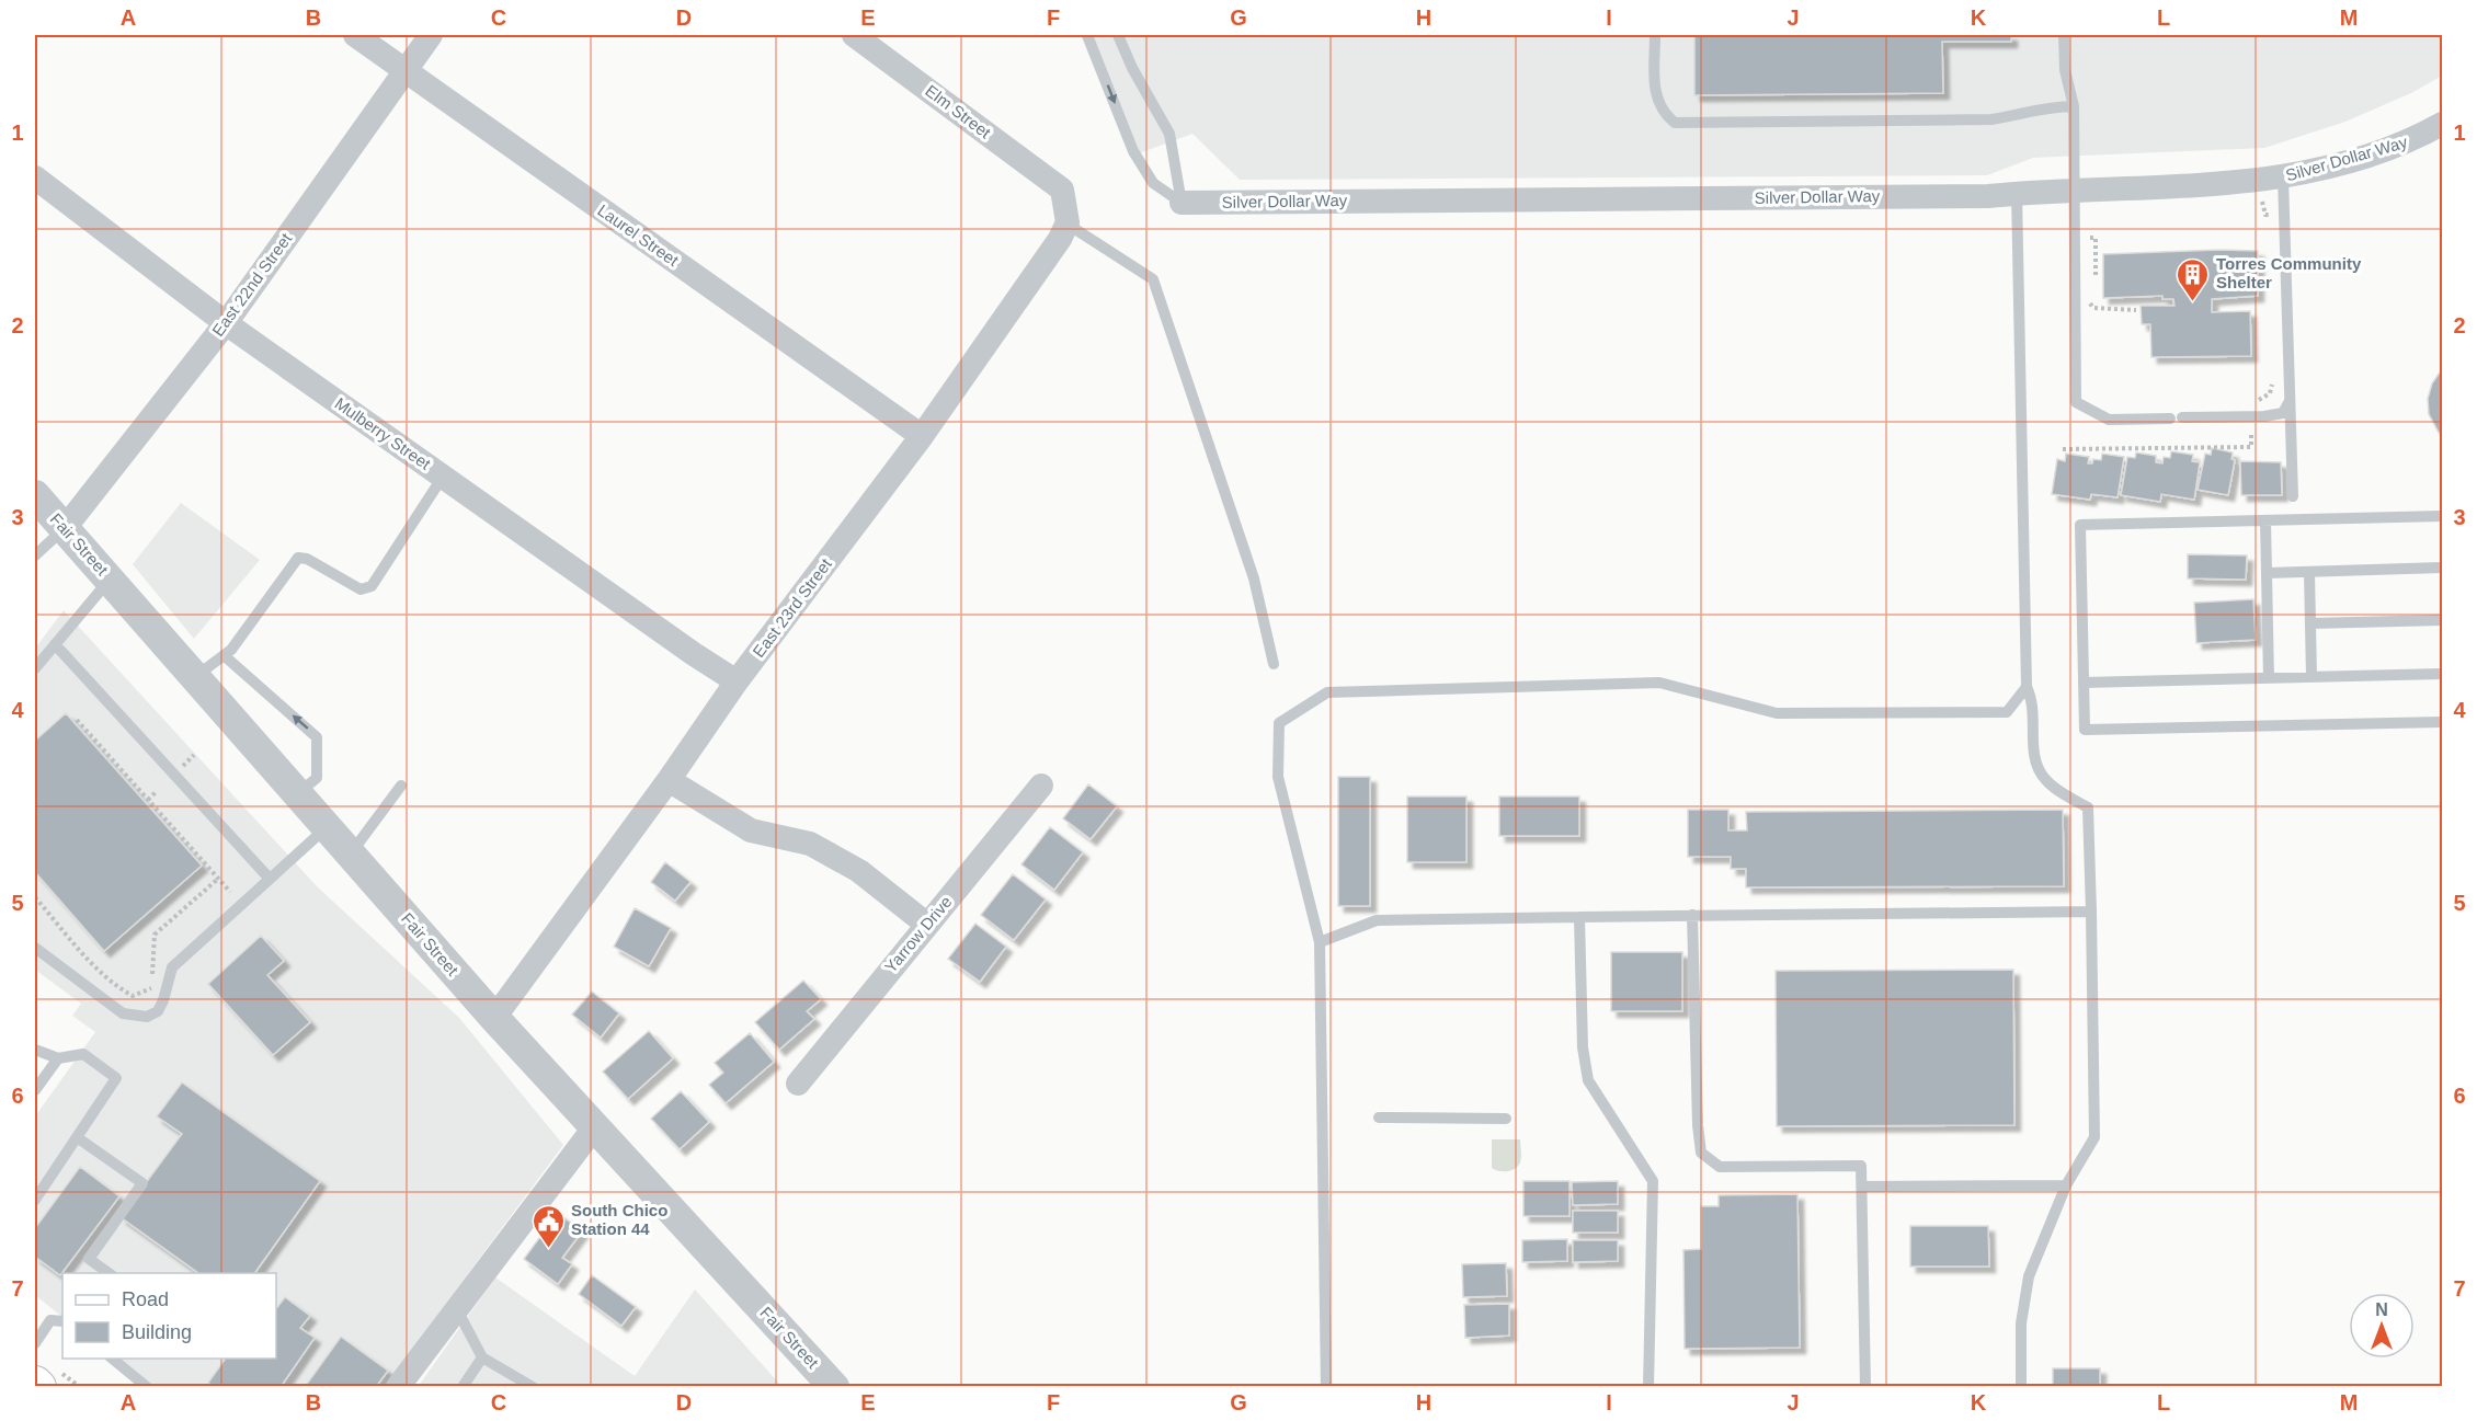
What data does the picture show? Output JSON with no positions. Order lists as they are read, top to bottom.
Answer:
{
  "streets": {
    "street": [
      "Elm Street",
      "Silver Dollar Way",
      "Laurel Street",
      "East 22nd Street",
      "Mulberry Street",
      "Fair Street",
      "East 23rd Street",
      "Yarrow Drive"
    ]
  },
  "crossings": [
    ["Elm Street", "East 23rd Street"],
    ["Laurel Street", "East 22nd Street"],
    ["Laurel Street", "East 23rd Street"],
    ["East 22nd Street", "Mulberry Street"],
    ["East 22nd Street", "Fair Street"],
    ["Mulberry Street", "East 23rd Street"],
    ["Fair Street", "East 23rd Street"]
  ],
  "places": {
    "building": ["Torres Community Shelter"],
    "public building": ["South Chico Station 44"]
  },
  "legend": ["Road", "Building"],
  "north": "top",
  "grid": {
    "columns": [
      "A",
      "B",
      "C",
      "D",
      "E",
      "F",
      "G",
      "H",
      "I",
      "J",
      "K",
      "L",
      "M"
    ],
    "rows": [
      "1",
      "2",
      "3",
      "4",
      "5",
      "6",
      "7"
    ]
  }
}
